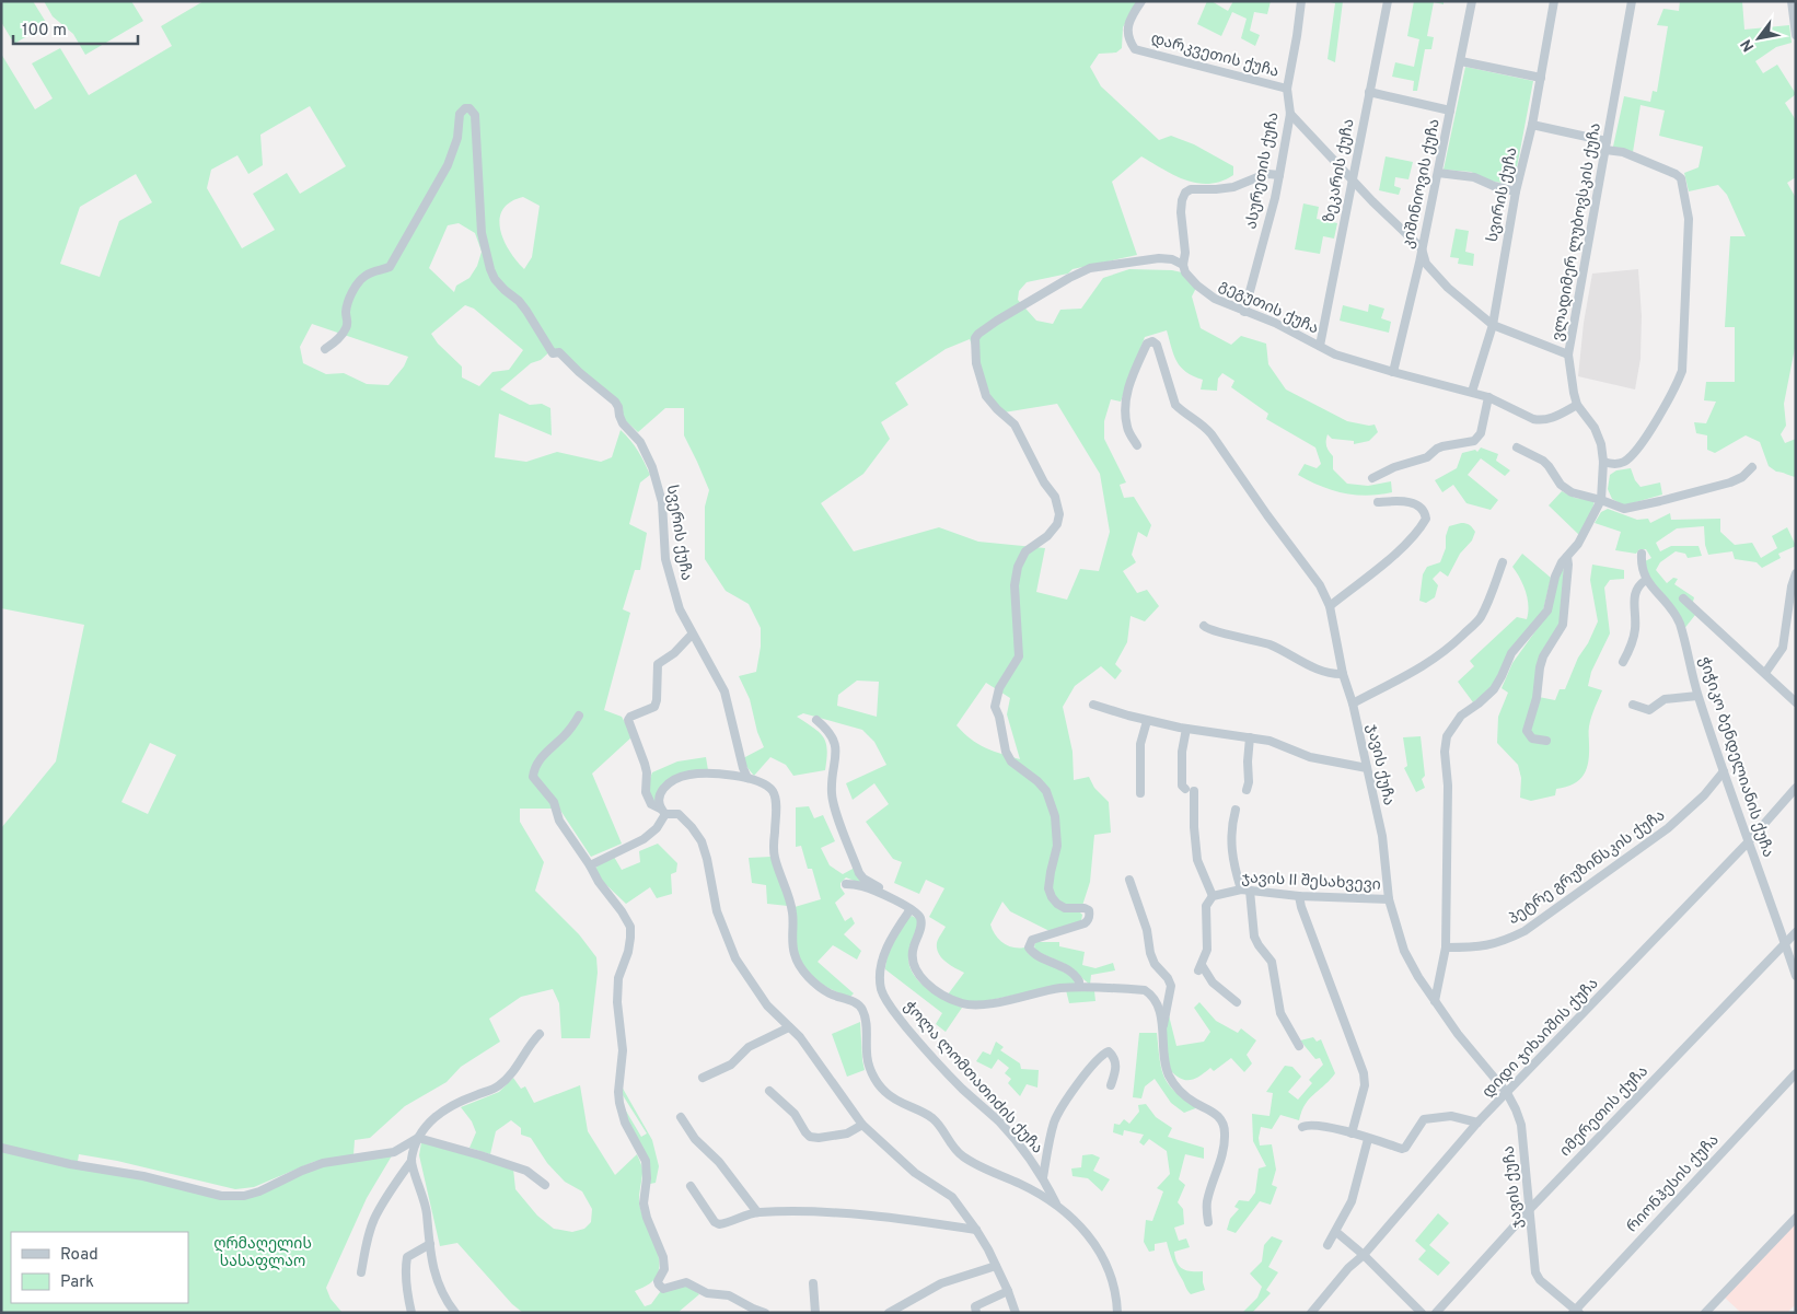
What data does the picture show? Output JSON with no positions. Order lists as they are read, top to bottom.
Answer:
{
  "streets": {
    "street": [
      "დარკვეთის ქუჩა",
      "ასურეთის ქუჩა",
      "ზეკარის ქუჩა",
      "კიშინიოვის ქუჩა",
      "სვირის ქუჩა",
      "ვლადიმერ ლუბოვსკის ქუჩა",
      "გეგუთის ქუჩა",
      "სვერის ქუჩა",
      "ჭიჭიკო ბენდელიანის ქუჩა",
      "ჯავის ქუჩა",
      "პეტრე გრუზინსკის ქუჩა",
      "ჯავის II შესახვევი",
      "დიდი ჯიხაიშის ქუჩა",
      "ჭოლა ლომთათიძის ქუჩა",
      "იმერეთის ქუჩა",
      "რიონჰესის ქუჩა"
    ]
  },
  "crossings": [
    ["დარკვეთის ქუჩა", "ასურეთის ქუჩა"],
    ["ასურეთის ქუჩა", "გეგუთის ქუჩა"],
    ["ზეკარის ქუჩა", "გეგუთის ქუჩა"],
    ["კიშინიოვის ქუჩა", "გეგუთის ქუჩა"],
    ["სვირის ქუჩა", "გეგუთის ქუჩა"],
    ["ვლადიმერ ლუბოვსკის ქუჩა", "გეგუთის ქუჩა"],
    ["სვერის ქუჩა", "ჭოლა ლომთათიძის ქუჩა"],
    ["ჭიჭიკო ბენდელიანის ქუჩა", "პეტრე გრუზინსკის ქუჩა"],
    ["ჭიჭიკო ბენდელიანის ქუჩა", "დიდი ჯიხაიშის ქუჩა"],
    ["ჭიჭიკო ბენდელიანის ქუჩა", "იმერეთის ქუჩა"],
    ["ჯავის ქუჩა", "ჯავის II შესახვევი"],
    ["ჯავის ქუჩა", "დიდი ჯიხაიშის ქუჩა"],
    ["ჯავის ქუჩა", "იმერეთის ქუჩა"],
    ["ჯავის ქუჩა", "რიონჰესის ქუჩა"]
  ],
  "parks": ["ღრმაღელის სასაფლაო"],
  "legend": ["Road", "Park"],
  "scale_bar": "100 m",
  "north": "bottom left"
}
